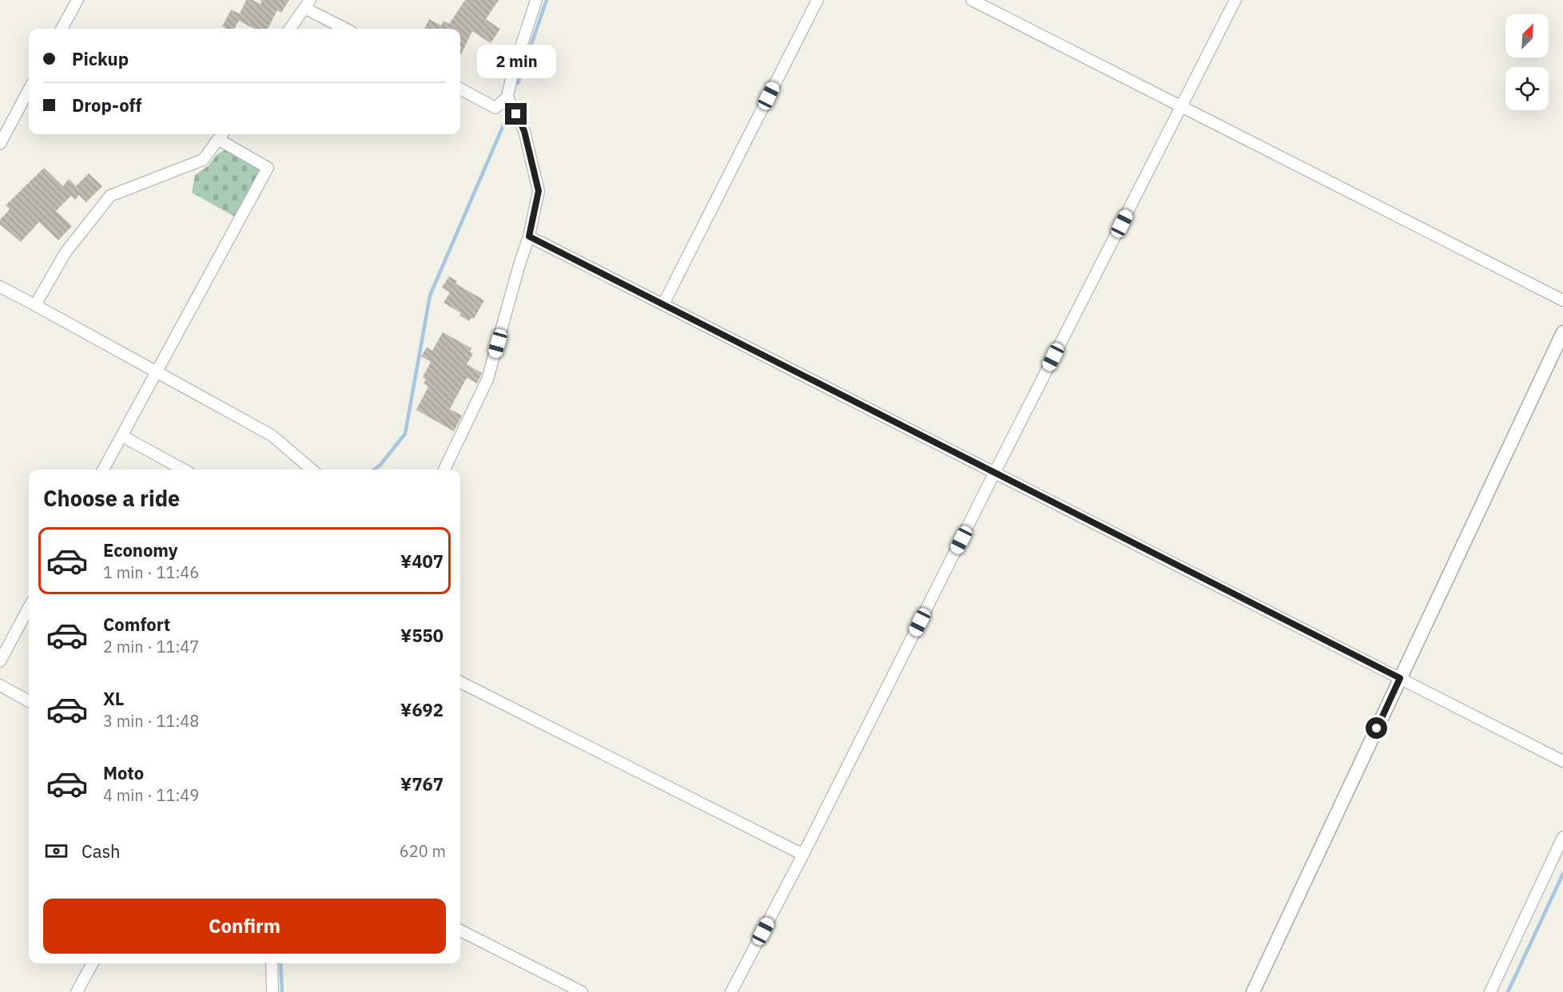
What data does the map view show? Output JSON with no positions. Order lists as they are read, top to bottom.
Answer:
{
  "north": "top right",
  "page": {
    "banner": ["Pickup", "Drop-off"],
    "bubble": "2 min",
    "heading": "Choose a ride",
    "list": [
      {
        "name": "Economy",
        "note": "1 min · 11:46",
        "value": "¥407"
      },
      {
        "name": "Comfort",
        "note": "2 min · 11:47",
        "value": "¥550"
      },
      {
        "name": "XL",
        "note": "3 min · 11:48",
        "value": "¥692"
      },
      {
        "name": "Moto",
        "note": "4 min · 11:49",
        "value": "¥767"
      }
    ],
    "pay": ["Cash", "620 m"],
    "buttons": "Confirm"
  }
}
